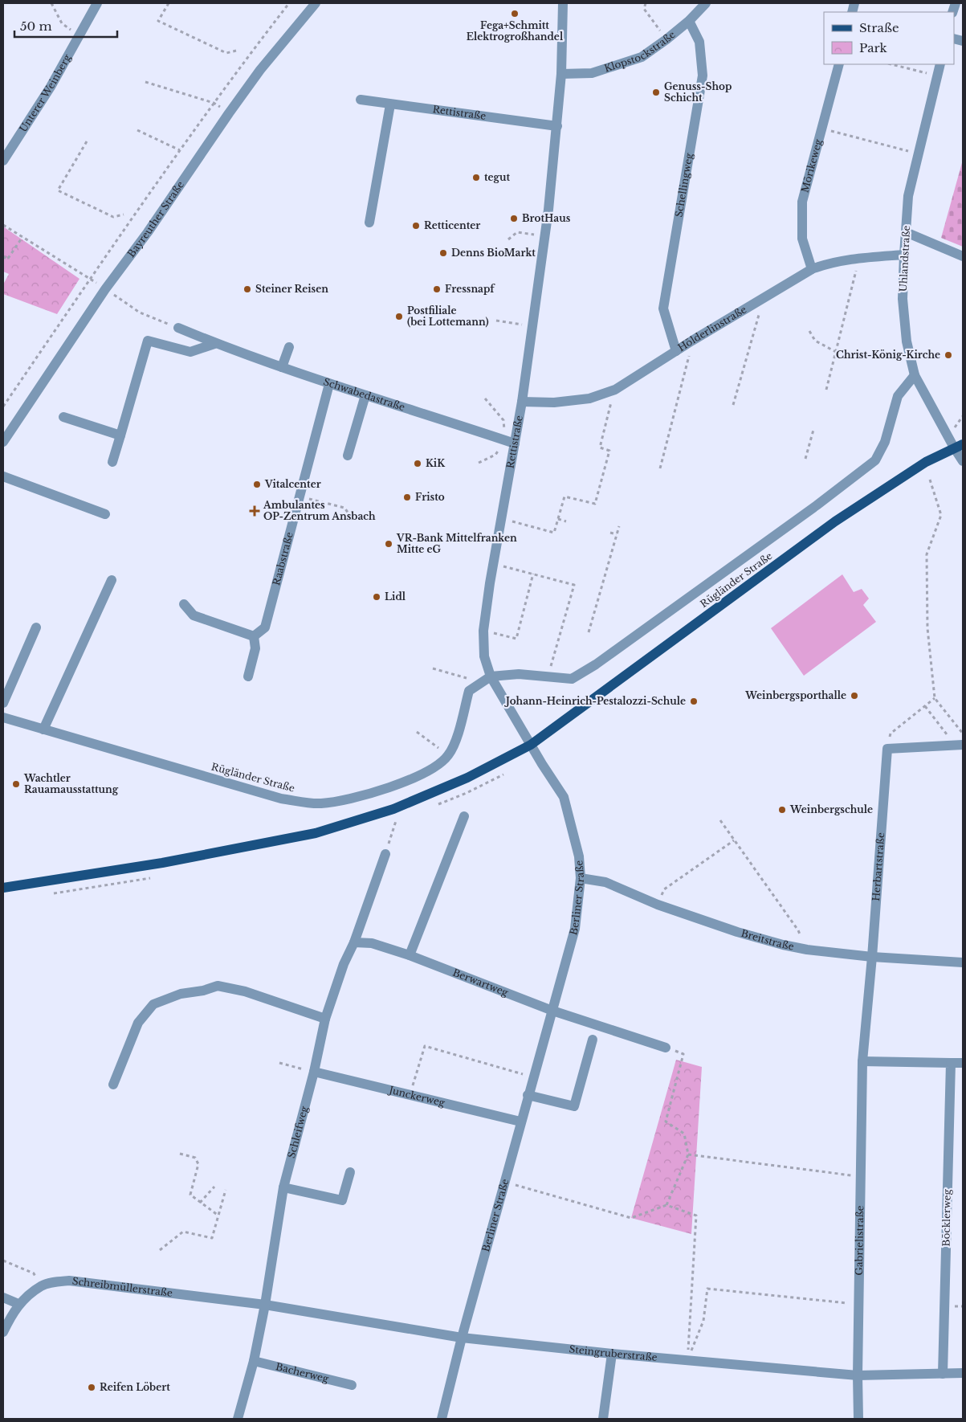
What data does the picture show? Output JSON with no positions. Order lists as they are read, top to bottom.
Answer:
{
  "streets": {
    "main road": ["Rügländer Straße"],
    "street": [
      "Klopstockstraße",
      "Unterer Weinberg",
      "Rettistraße",
      "Mörikeweg",
      "Schellingweg",
      "Bayreuther Straße",
      "Uhlandstraße",
      "Hölderlinstraße",
      "Schwabedastraße",
      "Raabstraße",
      "Herbartstraße",
      "Berliner Straße",
      "Breitstraße",
      "Berwartweg",
      "Junckerweg",
      "Schleifweg",
      "Böcklerweg",
      "Gabrielistraße",
      "Schreibmüllerstraße",
      "Steingruberstraße",
      "Bacherweg"
    ]
  },
  "crossings": [
    ["Klopstockstraße", "Rettistraße"],
    ["Klopstockstraße", "Schellingweg"],
    ["Rettistraße", "Hölderlinstraße"],
    ["Rettistraße", "Schwabedastraße"],
    ["Rettistraße", "Rügländer Straße"],
    ["Rettistraße", "Berliner Straße"],
    ["Mörikeweg", "Hölderlinstraße"],
    ["Schellingweg", "Hölderlinstraße"],
    ["Uhlandstraße", "Hölderlinstraße"],
    ["Uhlandstraße", "Rügländer Straße"],
    ["Schwabedastraße", "Raabstraße"],
    ["Rügländer Straße", "Berliner Straße"],
    ["Herbartstraße", "Breitstraße"],
    ["Herbartstraße", "Gabrielistraße"],
    ["Berliner Straße", "Breitstraße"],
    ["Berliner Straße", "Berwartweg"],
    ["Berliner Straße", "Junckerweg"],
    ["Berliner Straße", "Steingruberstraße"],
    ["Berwartweg", "Schleifweg"],
    ["Junckerweg", "Schleifweg"],
    ["Schleifweg", "Schreibmüllerstraße"],
    ["Schleifweg", "Steingruberstraße"],
    ["Schleifweg", "Bacherweg"],
    ["Böcklerweg", "Steingruberstraße"],
    ["Gabrielistraße", "Steingruberstraße"],
    ["Schreibmüllerstraße", "Steingruberstraße"]
  ],
  "places": {
    "other": [
      "Fega+Schmitt Elektrogroßhandel",
      "Genuss-Shop Schicht",
      "tegut",
      "BrotHaus",
      "Retticenter",
      "Denns BioMarkt",
      "Steiner Reisen",
      "Fressnapf",
      "Postfiliale (bei Lottemann)",
      "Christ-König-Kirche",
      "KiK",
      "Vitalcenter",
      "Fristo",
      "VR-Bank Mittelfranken Mitte eG",
      "Lidl",
      "Weinbergsporthalle",
      "Johann-Heinrich-Pestalozzi-Schule",
      "Wachtler Rauamausstattung",
      "Weinbergschule",
      "Reifen Löbert"
    ],
    "health": ["Ambulantes OP-Zentrum Ansbach"]
  },
  "legend": ["Straße", "Park"],
  "scale_bar": "50 m"
}
